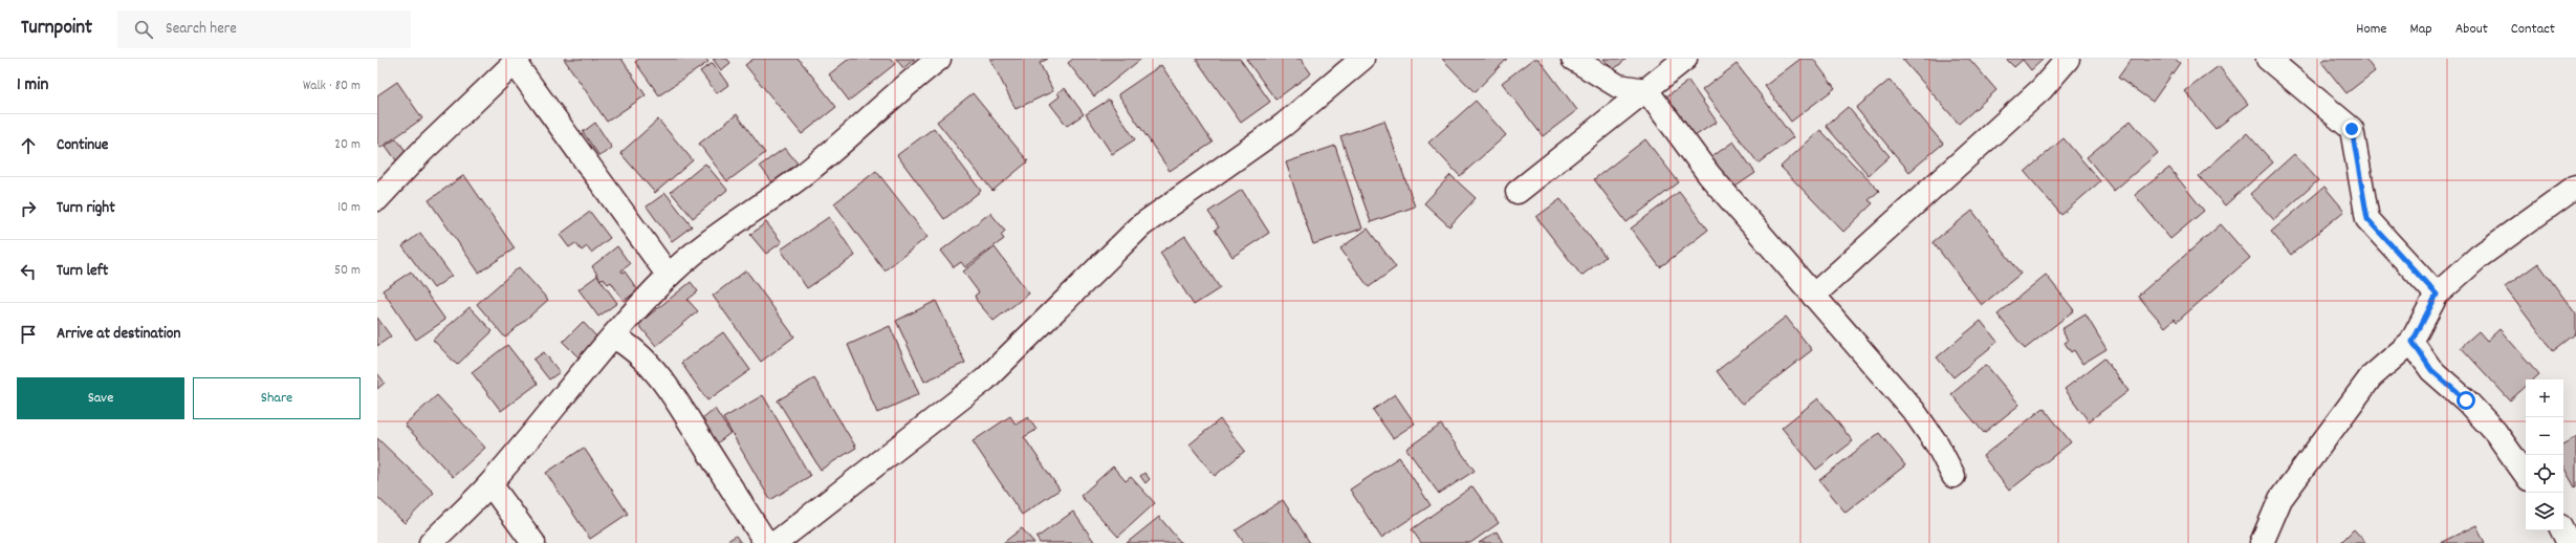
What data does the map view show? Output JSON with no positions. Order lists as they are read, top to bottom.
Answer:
{
  "page": {
    "header": "Turnpoint",
    "search": "Search here",
    "nav": [
      "Home",
      "Map",
      "About",
      "Contact"
    ],
    "heading": ["1 min", "Walk · 80 m"],
    "list": [
      ["Continue", "20 m"],
      ["Turn right", "10 m"],
      ["Turn left", "50 m"],
      "Arrive at destination"
    ],
    "buttons": ["Save", "Share"],
    "map_buttons": ["+", "−"]
  }
}
